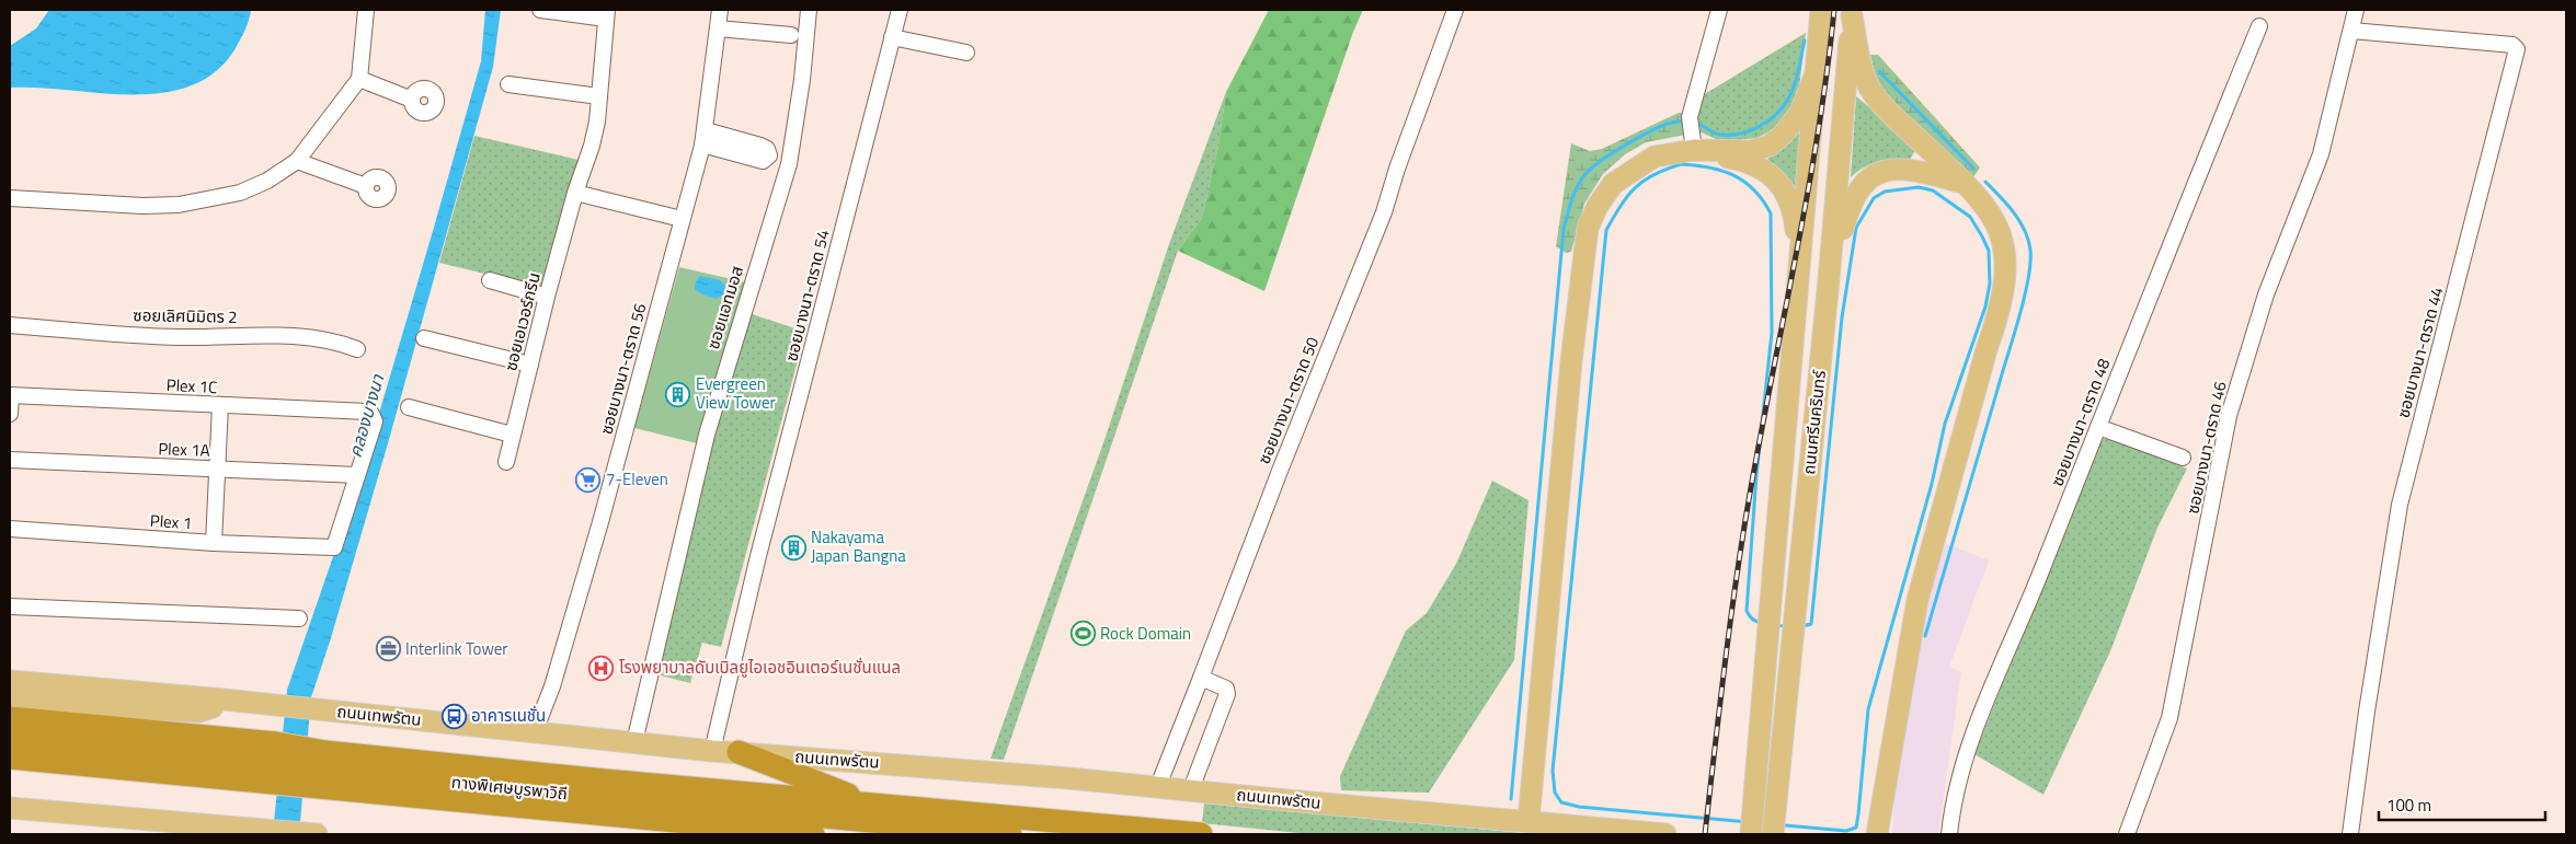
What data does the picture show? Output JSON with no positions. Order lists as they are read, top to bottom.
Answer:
{
  "streets": {
    "highway": ["ทางพิเศษบูรพาวิถี"],
    "main road": ["ถนนศรีนครินทร์", "ถนนเทพรัตน"],
    "street": [
      "ซอยบางนา-ตราด 54",
      "ซอยแอทมอส",
      "ซอยเลิศนิมิตร 2",
      "ซอยเอเวอร์กรีน",
      "ซอยบางนา-ตราด 44",
      "ซอยบางนา-ตราด 56",
      "Plex 1C",
      "ซอยบางนา-ตราด 50",
      "ซอยบางนา-ตราด 48",
      "ซอยบางนา-ตราด 46",
      "Plex 1A",
      "Plex 1"
    ]
  },
  "crossings": [
    ["ซอยบางนา-ตราด 54", "ถนนเทพรัตน"],
    ["ซอยแอทมอส", "ถนนเทพรัตน"],
    ["ซอยบางนา-ตราด 44", "ซอยบางนา-ตราด 46"],
    ["ซอยบางนา-ตราด 56", "ถนนเทพรัตน"],
    ["Plex 1C", "Plex 1A"],
    ["Plex 1C", "Plex 1"],
    ["ซอยบางนา-ตราด 50", "ถนนเทพรัตน"],
    ["Plex 1A", "Plex 1"]
  ],
  "water": ["คลองบางนา"],
  "places": {
    "building": ["Evergreen View Tower", "Nakayama Japan Bangna"],
    "supermarket": ["7-Eleven"],
    "sports": ["Rock Domain"],
    "office": ["Interlink Tower"],
    "hospital": ["โรงพยาบาลดับเบิลยูไอเอชอินเตอร์เนชั่นแนล"],
    "bus stop": ["อาคารเนชั่น"]
  },
  "scale_bar": "100 m"
}
